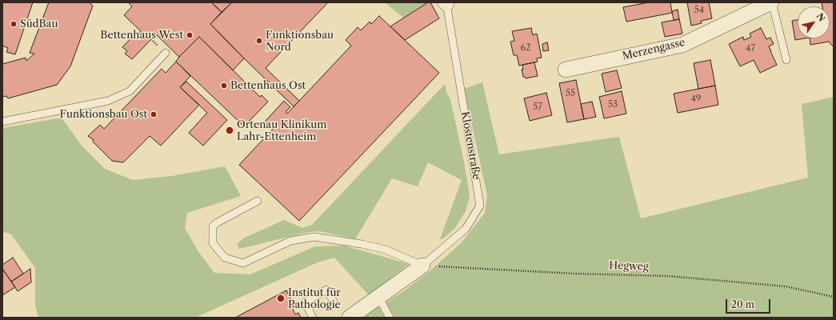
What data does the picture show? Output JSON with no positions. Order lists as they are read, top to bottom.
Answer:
{
  "streets": {
    "street": ["Merzengasse"],
    "lane": ["Klostenstraße"],
    "path": ["Hegweg"]
  },
  "crossings": [
    ["Klostenstraße", "Hegweg"]
  ],
  "places": [
    "SüdBau",
    "Bettenhaus West",
    "Funktionsbau Nord",
    "Bettenhaus Ost",
    "Funktionsbau Ost",
    "Ortenau Klinikum Lahr-Ettenheim",
    "Institut für Pathologie"
  ],
  "house_numbers": [
    "54",
    "62",
    "47",
    "55",
    "49",
    "53",
    "57"
  ],
  "scale_bar": "20 m",
  "north": "top right"
}
